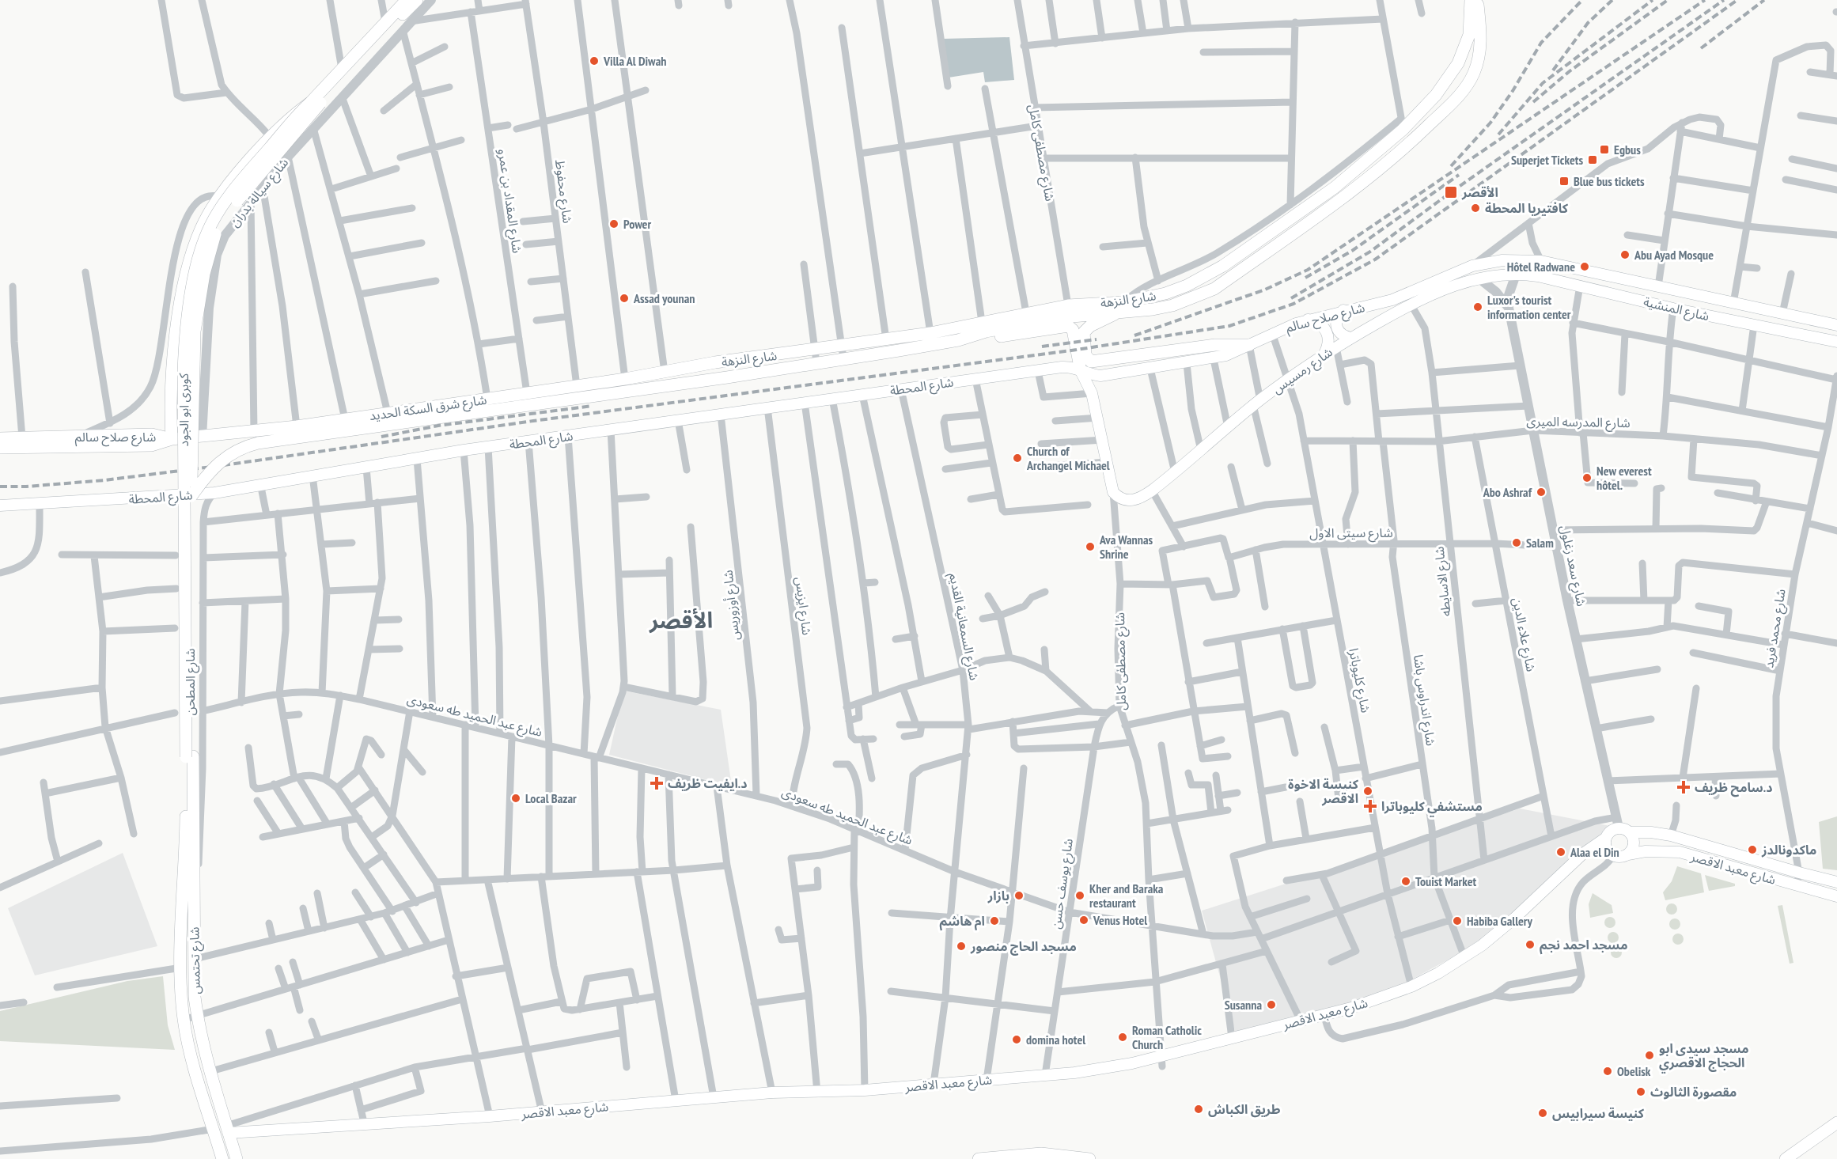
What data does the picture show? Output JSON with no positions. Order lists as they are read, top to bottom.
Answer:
{
  "streets": {
    "main road": [
      "شارع مصطفى كامل",
      "شارع سيالة بدران",
      "شارع النزهة",
      "شارع المنشية",
      "شارع صلاح سالم",
      "شارع رمسيس",
      "شارع المحطة",
      "شارع شرق السكة الحديد",
      "كوبرى ابو الجود",
      "شارع معبد الاقصر",
      "شارع تحتمس"
    ],
    "street": [
      "شارع محفوظ",
      "شارع المقداد بن عمرو",
      "شارع المدرسه الميرى",
      "شارع سيتى الاول",
      "شارع سعد زغلول",
      "شارع الاسايطه",
      "شارع أوزوريس",
      "شارع ايزيس",
      "شارع السمعانية القديم",
      "شارع محمد فريد",
      "شارع علاء الدين",
      "شارع كليوباترا",
      "شارع المطحن",
      "شارع اندراوس باشا",
      "شارع عبد الحميد طه سعودى",
      "شارع يوسف حسن"
    ]
  },
  "crossings": [
    ["شارع مصطفى كامل", "شارع النزهة"],
    ["شارع مصطفى كامل", "شارع صلاح سالم"],
    ["شارع مصطفى كامل", "شارع رمسيس"],
    ["شارع مصطفى كامل", "شارع المحطة"],
    ["شارع مصطفى كامل", "شارع عبد الحميد طه سعودى"],
    ["شارع مصطفى كامل", "شارع معبد الاقصر"],
    ["شارع مصطفى كامل", "شارع يوسف حسن"],
    ["شارع محفوظ", "شارع شرق السكة الحديد"],
    ["شارع سيالة بدران", "شارع صلاح سالم"],
    ["شارع سيالة بدران", "شارع شرق السكة الحديد"],
    ["شارع سيالة بدران", "كوبرى ابو الجود"],
    ["شارع المقداد بن عمرو", "شارع شرق السكة الحديد"],
    ["شارع النزهة", "شارع شرق السكة الحديد"],
    ["شارع المنشية", "شارع صلاح سالم"],
    ["شارع المنشية", "شارع رمسيس"],
    ["شارع المنشية", "شارع سعد زغلول"],
    ["شارع صلاح سالم", "شارع المحطة"],
    ["شارع صلاح سالم", "شارع شرق السكة الحديد"],
    ["شارع صلاح سالم", "شارع كليوباترا"],
    ["شارع رمسيس", "شارع سعد زغلول"],
    ["شارع رمسيس", "شارع الاسايطه"],
    ["شارع رمسيس", "شارع كليوباترا"],
    ["شارع المحطة", "شارع أوزوريس"],
    ["شارع المحطة", "شارع ايزيس"],
    ["شارع المحطة", "شارع السمعانية القديم"],
    ["شارع المحطة", "شارع المطحن"],
    ["كوبرى ابو الجود", "شارع تحتمس"],
    ["شارع المدرسه الميرى", "شارع سعد زغلول"],
    ["شارع المدرسه الميرى", "شارع الاسايطه"],
    ["شارع المدرسه الميرى", "شارع محمد فريد"],
    ["شارع المدرسه الميرى", "شارع علاء الدين"],
    ["شارع المدرسه الميرى", "شارع كليوباترا"],
    ["شارع المدرسه الميرى", "شارع اندراوس باشا"],
    ["شارع سيتى الاول", "شارع سعد زغلول"],
    ["شارع سيتى الاول", "شارع الاسايطه"],
    ["شارع سيتى الاول", "شارع علاء الدين"],
    ["شارع سيتى الاول", "شارع كليوباترا"],
    ["شارع سيتى الاول", "شارع اندراوس باشا"],
    ["شارع سعد زغلول", "شارع عبد الحميد طه سعودى"],
    ["شارع سعد زغلول", "شارع معبد الاقصر"],
    ["شارع الاسايطه", "شارع عبد الحميد طه سعودى"],
    ["شارع أوزوريس", "شارع عبد الحميد طه سعودى"],
    ["شارع ايزيس", "شارع عبد الحميد طه سعودى"],
    ["شارع السمعانية القديم", "شارع عبد الحميد طه سعودى"],
    ["شارع السمعانية القديم", "شارع معبد الاقصر"],
    ["شارع محمد فريد", "شارع معبد الاقصر"],
    ["شارع علاء الدين", "شارع عبد الحميد طه سعودى"],
    ["شارع كليوباترا", "شارع عبد الحميد طه سعودى"],
    ["شارع كليوباترا", "شارع معبد الاقصر"],
    ["شارع المطحن", "شارع عبد الحميد طه سعودى"],
    ["شارع المطحن", "شارع تحتمس"],
    ["شارع اندراوس باشا", "شارع عبد الحميد طه سعودى"],
    ["شارع اندراوس باشا", "شارع معبد الاقصر"],
    ["شارع عبد الحميد طه سعودى", "شارع معبد الاقصر"],
    ["شارع عبد الحميد طه سعودى", "شارع يوسف حسن"],
    ["شارع معبد الاقصر", "شارع يوسف حسن"],
    ["شارع معبد الاقصر", "شارع تحتمس"]
  ],
  "districts": ["الأقصر"],
  "places": {
    "other": [
      "Villa Al Diwah",
      "كافتيريا المحطة",
      "Power",
      "Abu Ayad Mosque",
      "Hôtel Radwane",
      "Assad younan",
      "Luxor's tourist information center",
      "Church of Archangel Michael",
      "New everest hôtel.",
      "Abo Ashraf",
      "Salam",
      "Ava Wannas Shrine",
      "كنيسة الاخوة الاقصر",
      "Local Bazar",
      "ماكدونالدز",
      "Alaa el Din",
      "Touist Market",
      "بازار",
      "Kher and Baraka restaurant",
      "Venus Hotel",
      "ام هاشم",
      "Habiba Gallery",
      "مسجد احمد نجم",
      "مسجد الحاج منصور",
      "Susanna",
      "Roman Catholic Church",
      "domina hotel",
      "مسجد سيدى ابو الحجاج الاقصري",
      "Obelisk",
      "مقصورة الثالوث",
      "طريق الكباش",
      "كنيسة سيرابيس"
    ],
    "transit": [
      "Egbus",
      "Superjet Tickets",
      "Blue bus tickets",
      "الأقصر"
    ],
    "health": ["د.ايفيت ظريف", "د.سامح ظريف", "مستشفي كليوباترا"]
  }
}
